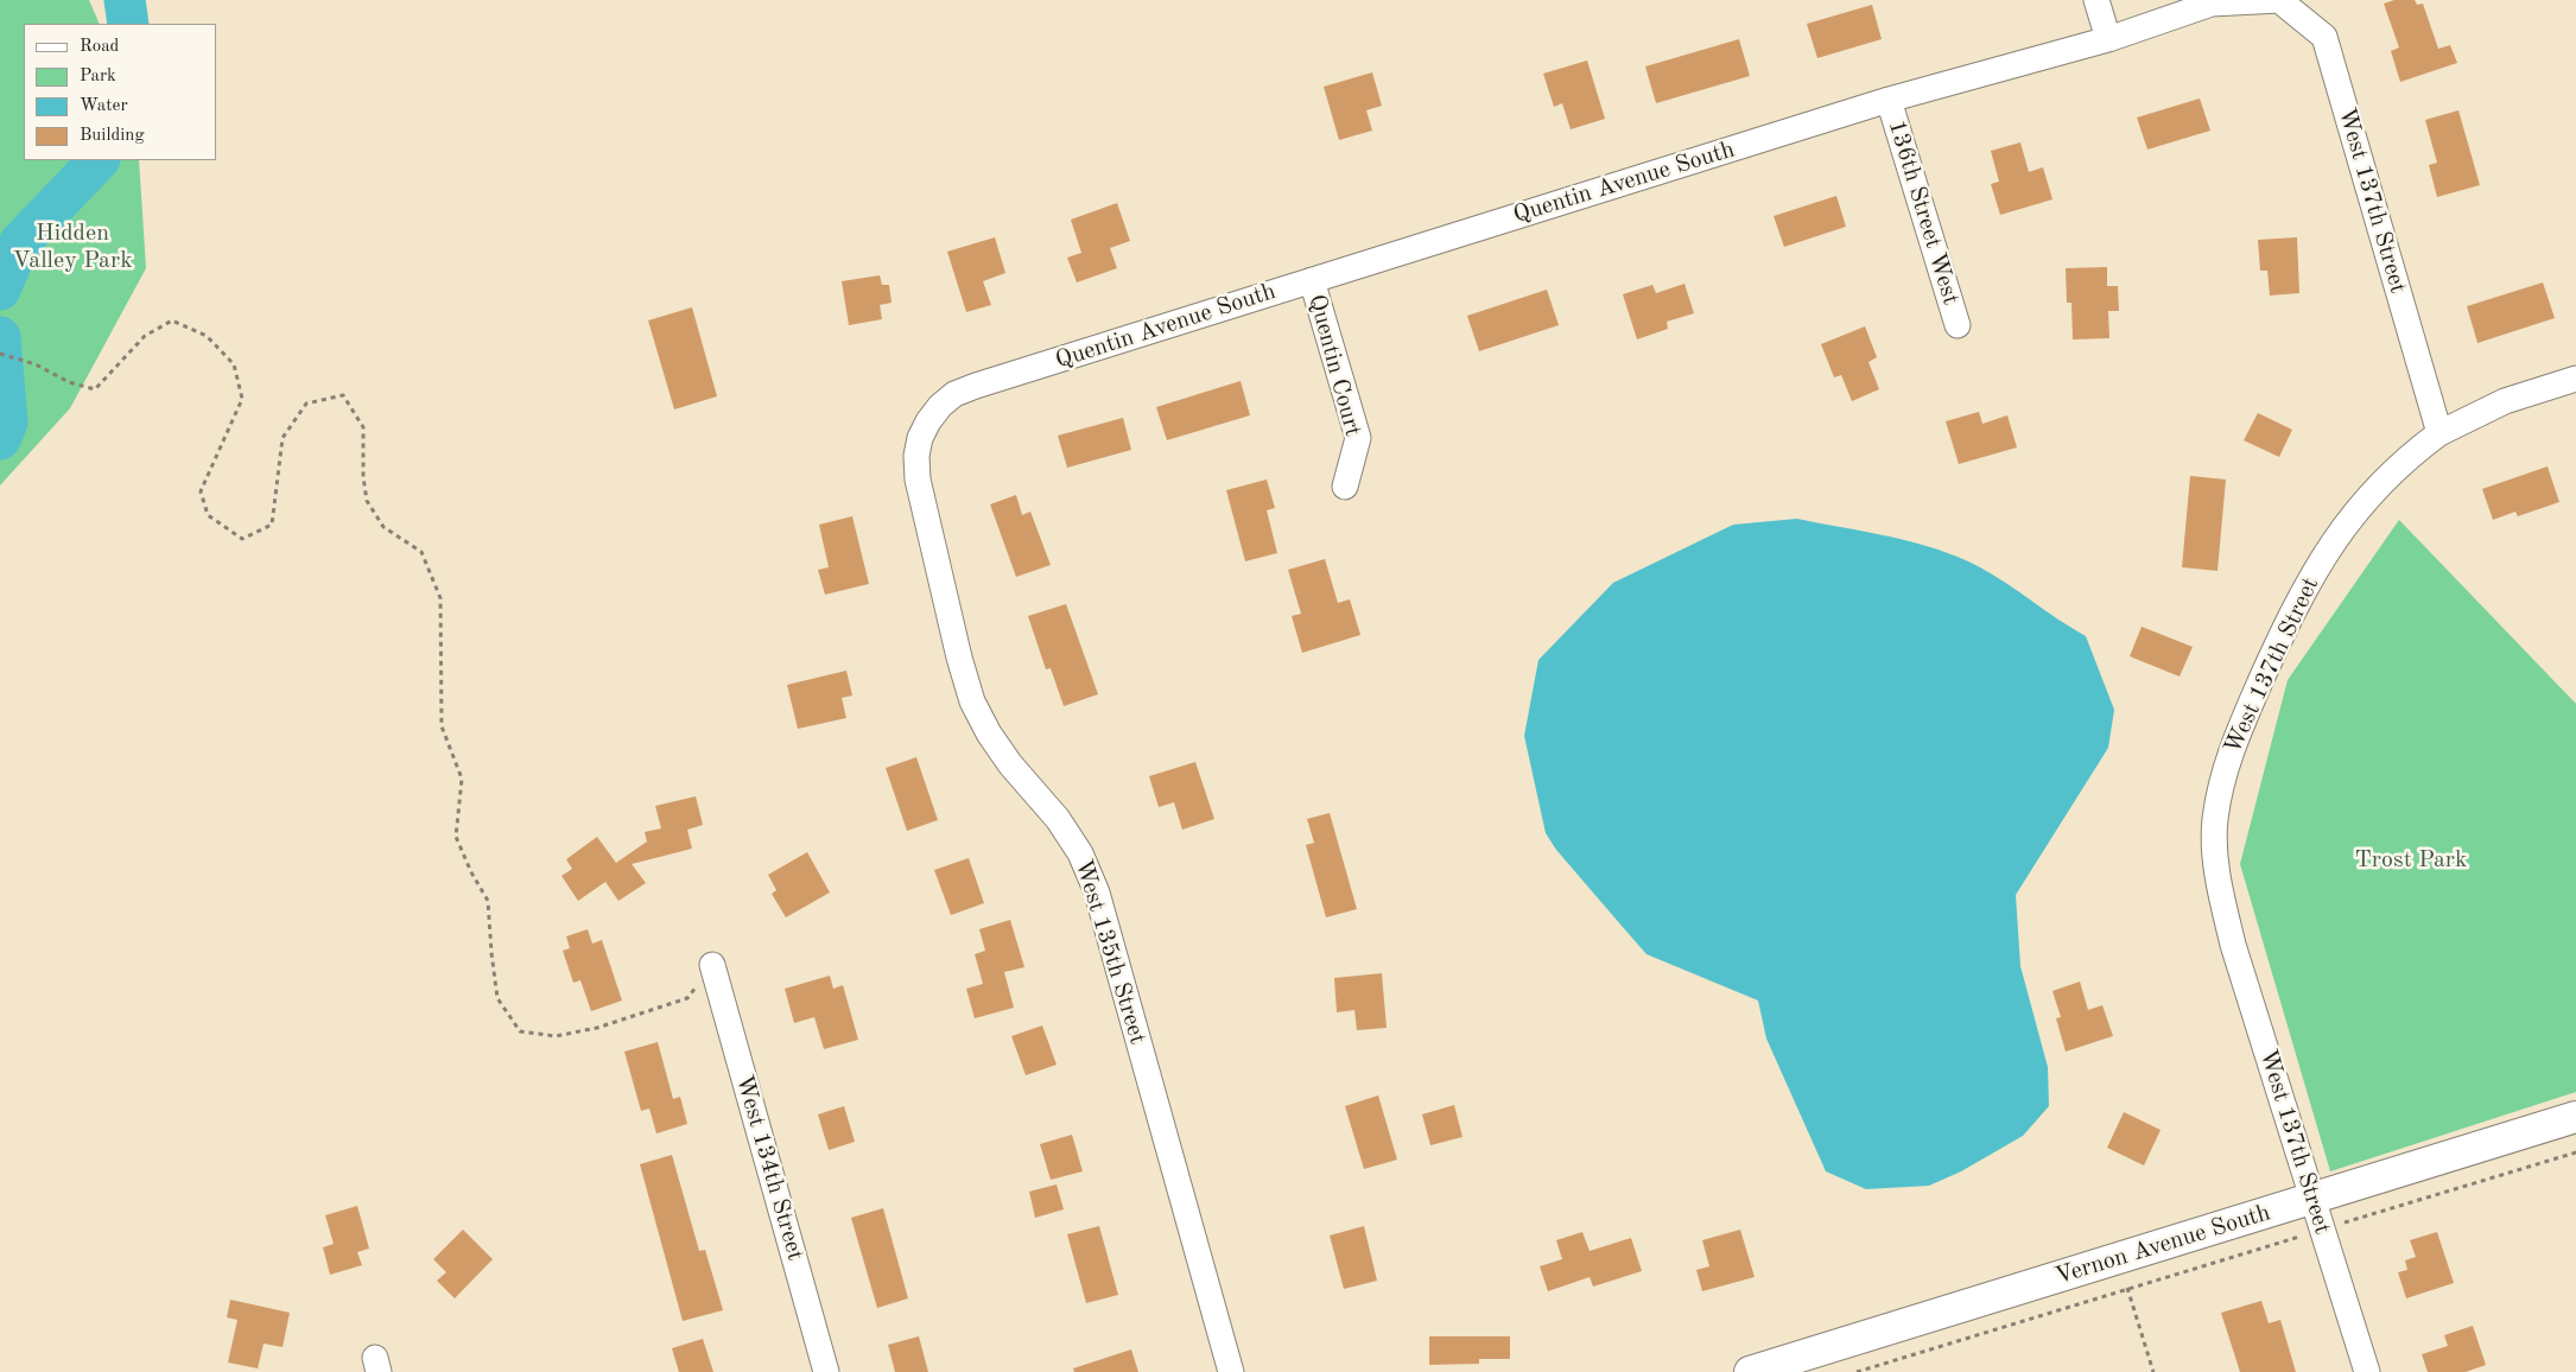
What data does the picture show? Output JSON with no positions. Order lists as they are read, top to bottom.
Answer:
{
  "streets": {
    "street": [
      "Quentin Avenue South",
      "West 137th Street",
      "136th Street West",
      "Quentin Court",
      "West 135th Street",
      "West 134th Street",
      "Vernon Avenue South"
    ]
  },
  "crossings": [
    ["Quentin Avenue South", "West 137th Street"],
    ["Quentin Avenue South", "136th Street West"],
    ["Quentin Avenue South", "Quentin Court"],
    ["Quentin Avenue South", "West 135th Street"],
    ["West 137th Street", "Vernon Avenue South"]
  ],
  "parks": ["Hidden Valley Park", "Trost Park"],
  "legend": [
    "Road",
    "Park",
    "Water",
    "Building"
  ]
}
